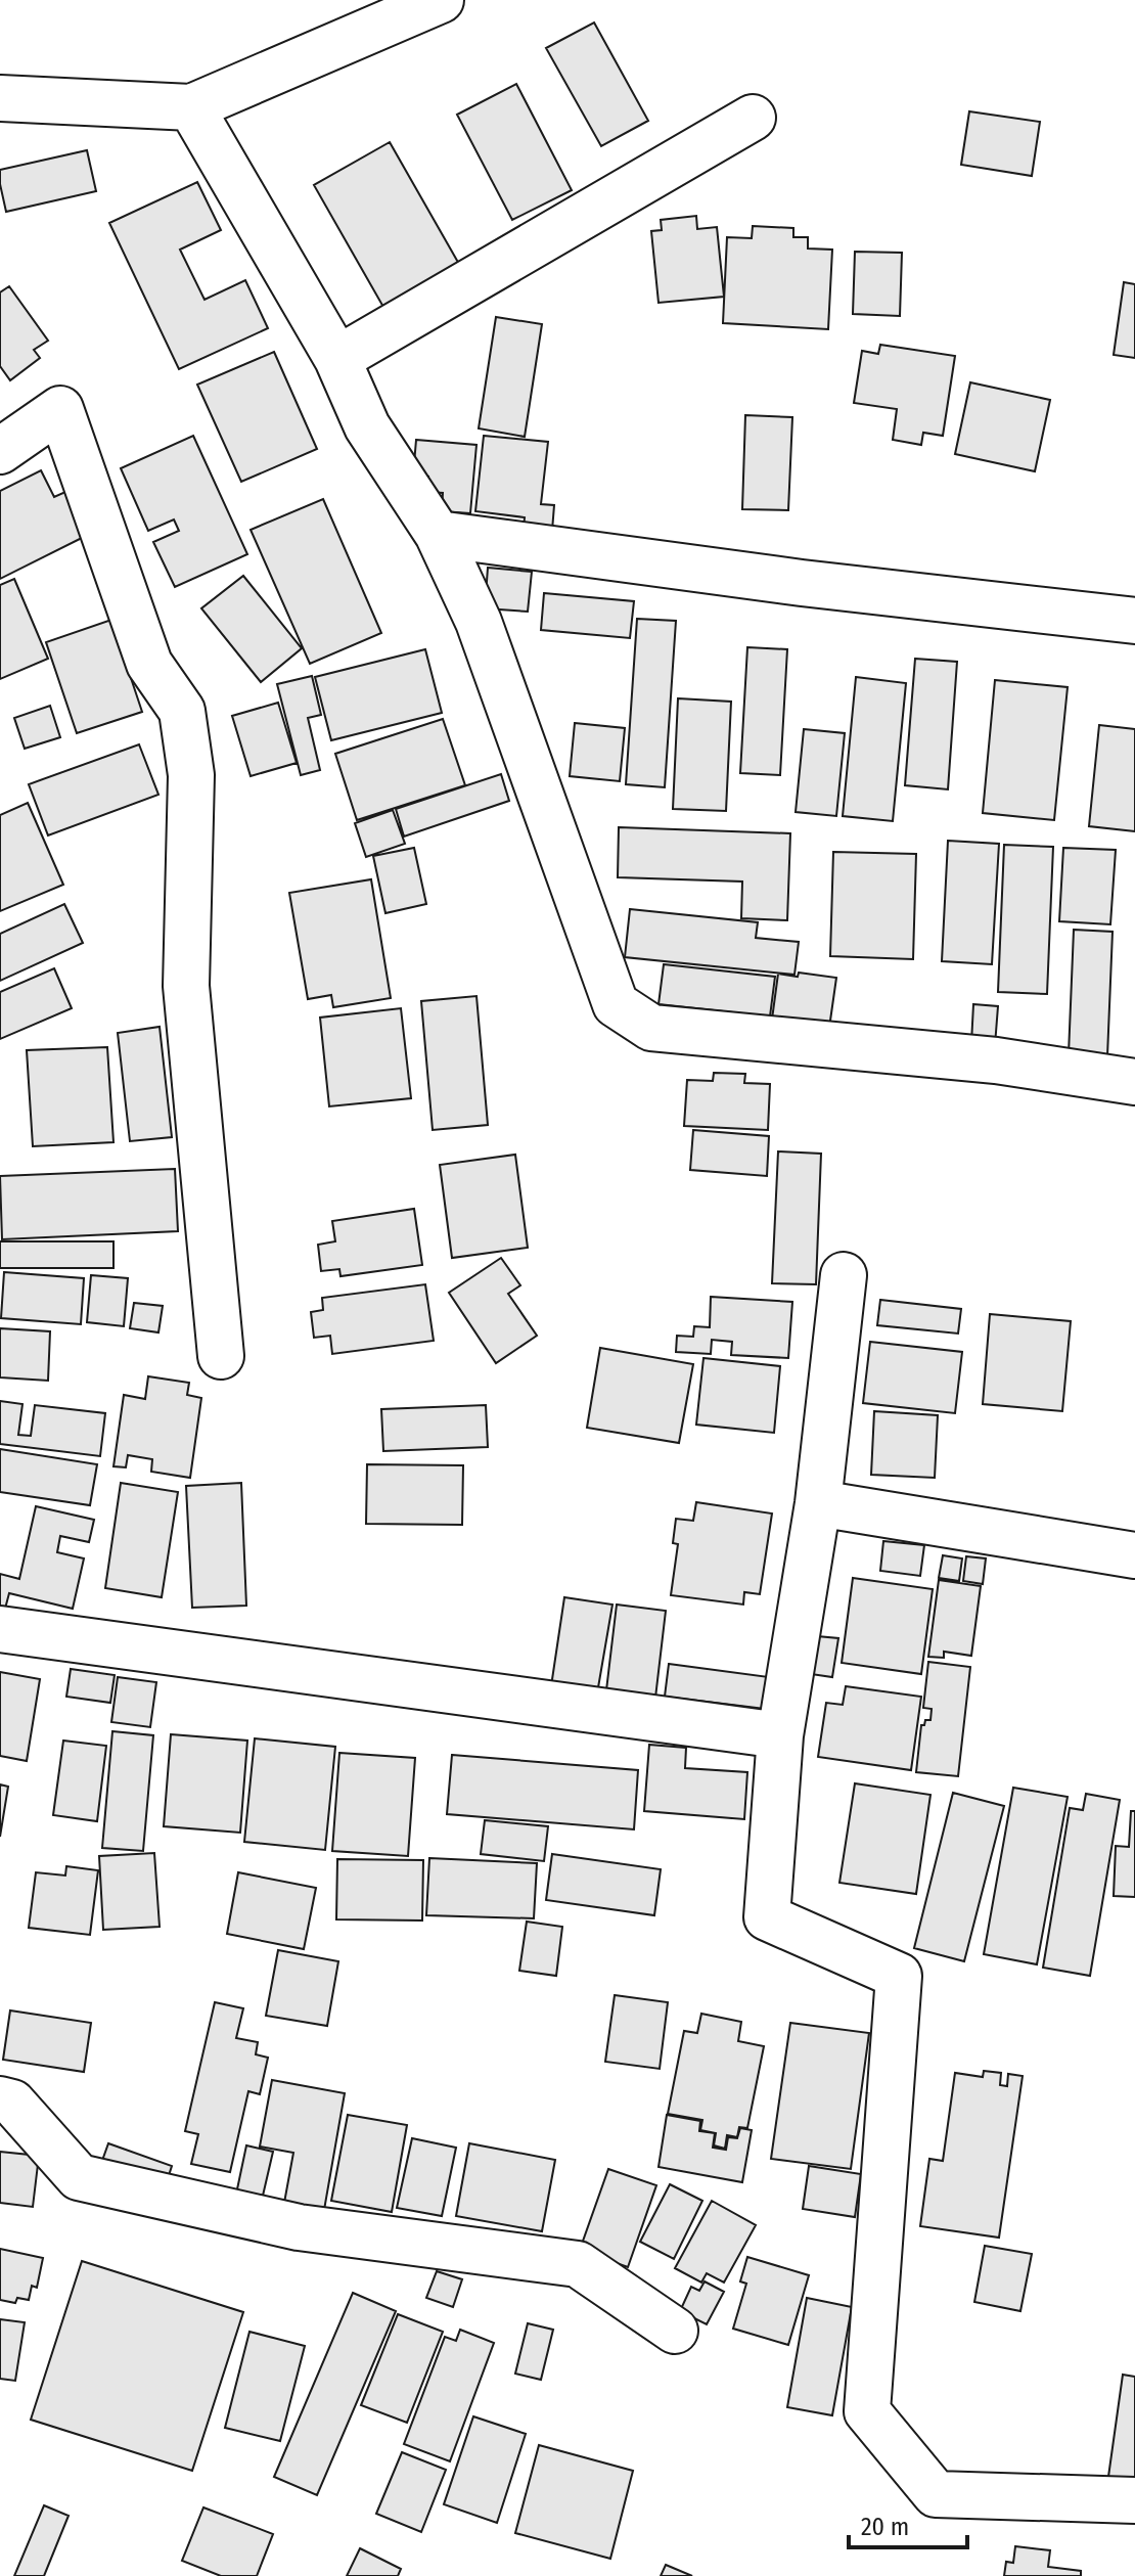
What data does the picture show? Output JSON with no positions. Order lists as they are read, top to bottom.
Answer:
{
  "scale_bar": "20 m"
}
